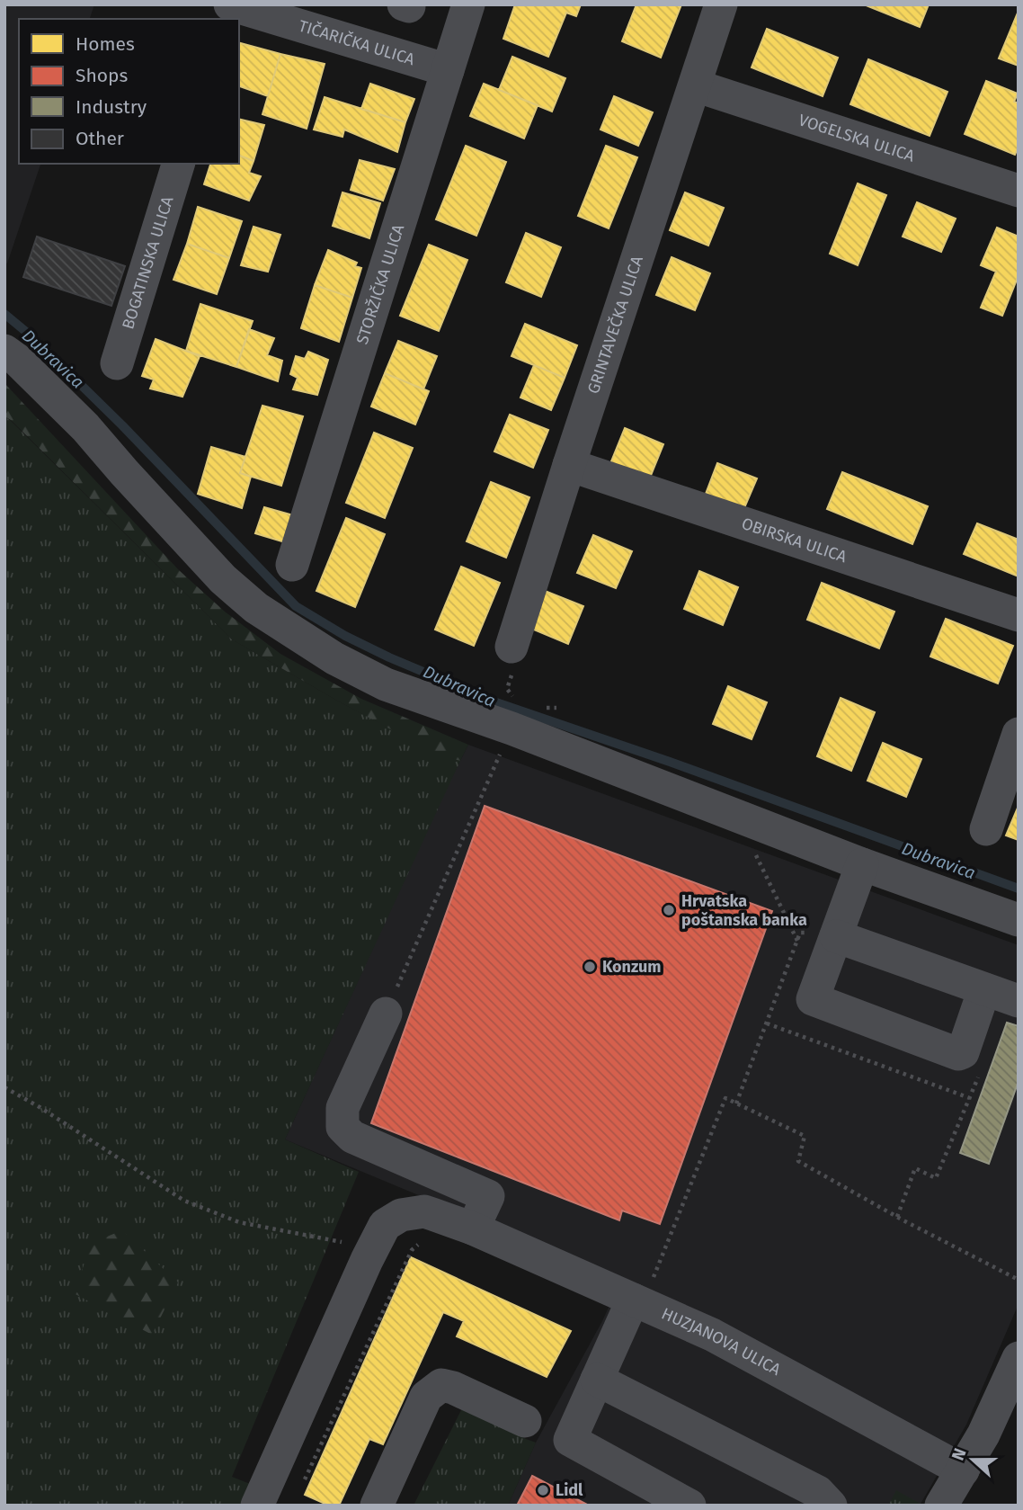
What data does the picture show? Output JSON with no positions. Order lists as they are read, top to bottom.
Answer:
{
  "streets": {
    "street": [
      "TIČARIČKA ULICA",
      "VOGELSKA ULICA",
      "BOGATINSKA ULICA",
      "STORŽIČKA ULICA",
      "GRINTAVEČKA ULICA",
      "OBIRSKA ULICA",
      "HUZJANOVA ULICA"
    ]
  },
  "crossings": [
    ["TIČARIČKA ULICA", "STORŽIČKA ULICA"],
    ["VOGELSKA ULICA", "GRINTAVEČKA ULICA"],
    ["GRINTAVEČKA ULICA", "OBIRSKA ULICA"]
  ],
  "water": ["Dubravica"],
  "places": ["Hrvatska poštanska banka", "Konzum", "Lidl"],
  "legend": [
    "Homes",
    "Shops",
    "Industry",
    "Other"
  ],
  "north": "left"
}
